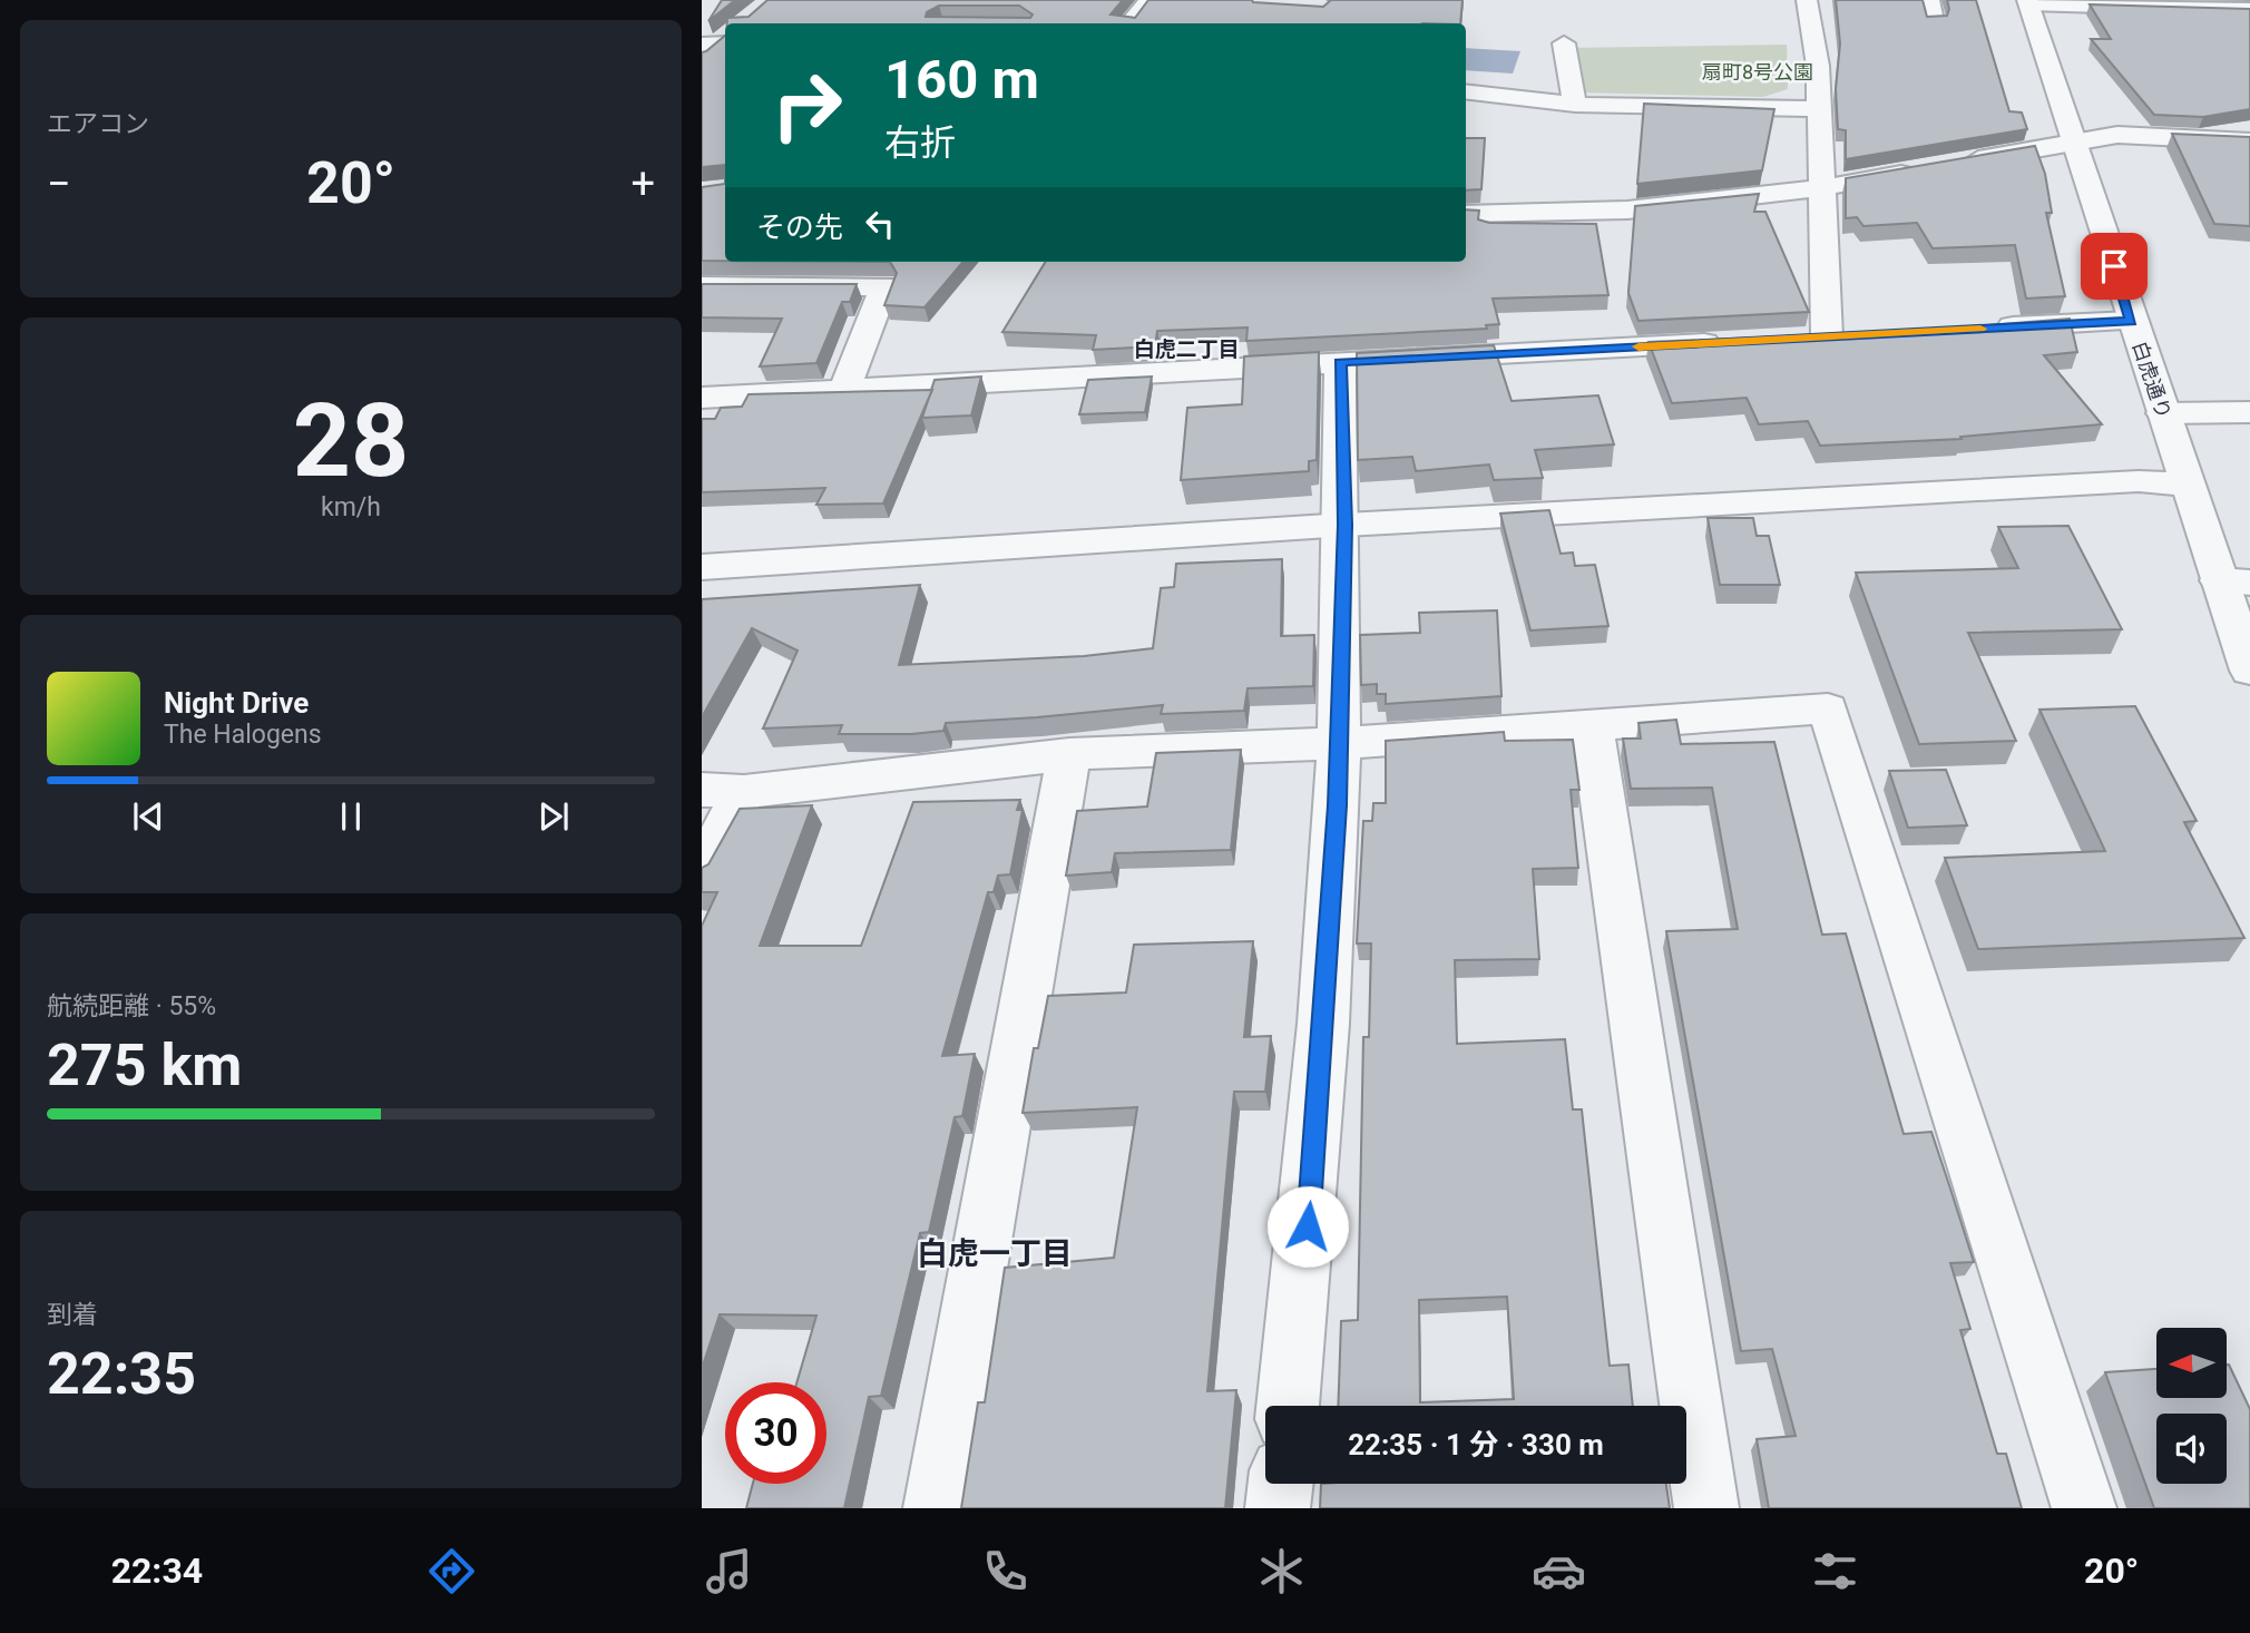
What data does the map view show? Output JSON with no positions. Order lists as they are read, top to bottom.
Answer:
{
  "streets": {
    "street": ["白虎通り"]
  },
  "districts": ["白虎二丁目", "白虎一丁目"],
  "parks": ["扇町8号公園"],
  "north": "left",
  "page": {
    "tile": [
      "エアコン",
      ["28", "km/h"],
      ["航続距離 · 55%", "275 km"],
      ["到着", "22:35"]
    ],
    "turn": ["160 m", "右折"],
    "heat": ["−", "20°", "+"],
    "then": "その先",
    "song": ["Night Drive", "The Halogens"],
    "limit": "30",
    "trip": "22:35 · 1 分 · 330 m",
    "tabs": ["22:34", "20°"]
  }
}
